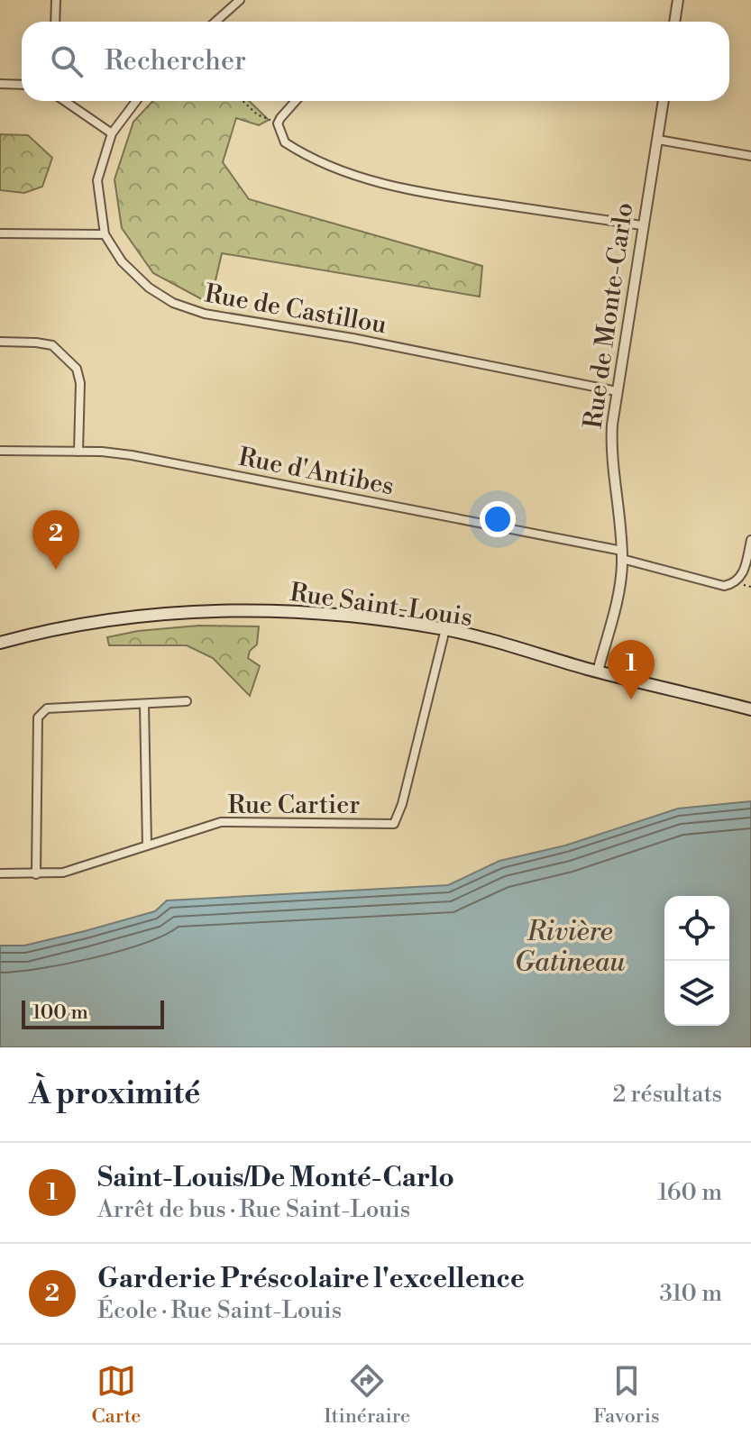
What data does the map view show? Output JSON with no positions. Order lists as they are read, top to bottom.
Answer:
{
  "streets": {
    "main road": ["Rue Saint-Louis"],
    "street": [
      "Rue de Castillou",
      "Rue de Monte-Carlo",
      "Rue d'Antibes",
      "Rue Cartier"
    ]
  },
  "crossings": [
    ["Rue de Castillou", "Rue de Monte-Carlo"],
    ["Rue de Monte-Carlo", "Rue d'Antibes"],
    ["Rue de Monte-Carlo", "Rue Saint-Louis"],
    ["Rue Saint-Louis", "Rue Cartier"]
  ],
  "water": ["Rivière Gatineau"],
  "scale_bar": "100 m",
  "page": {
    "search": "Rechercher",
    "pins": ["2", "1"],
    "scale": "100 m",
    "heading": ["À proximité", "2 résultats"],
    "list": [
      {
        "mark": "1",
        "name": "Saint-Louis/De Monté-Carlo",
        "note": "Arrêt de bus · Rue Saint-Louis",
        "value": "160 m"
      },
      {
        "mark": "2",
        "name": "Garderie Préscolaire l'excellence",
        "note": "École · Rue Saint-Louis",
        "value": "310 m"
      }
    ],
    "nav": ["Carte", "Itinéraire", "Favoris"]
  }
}
